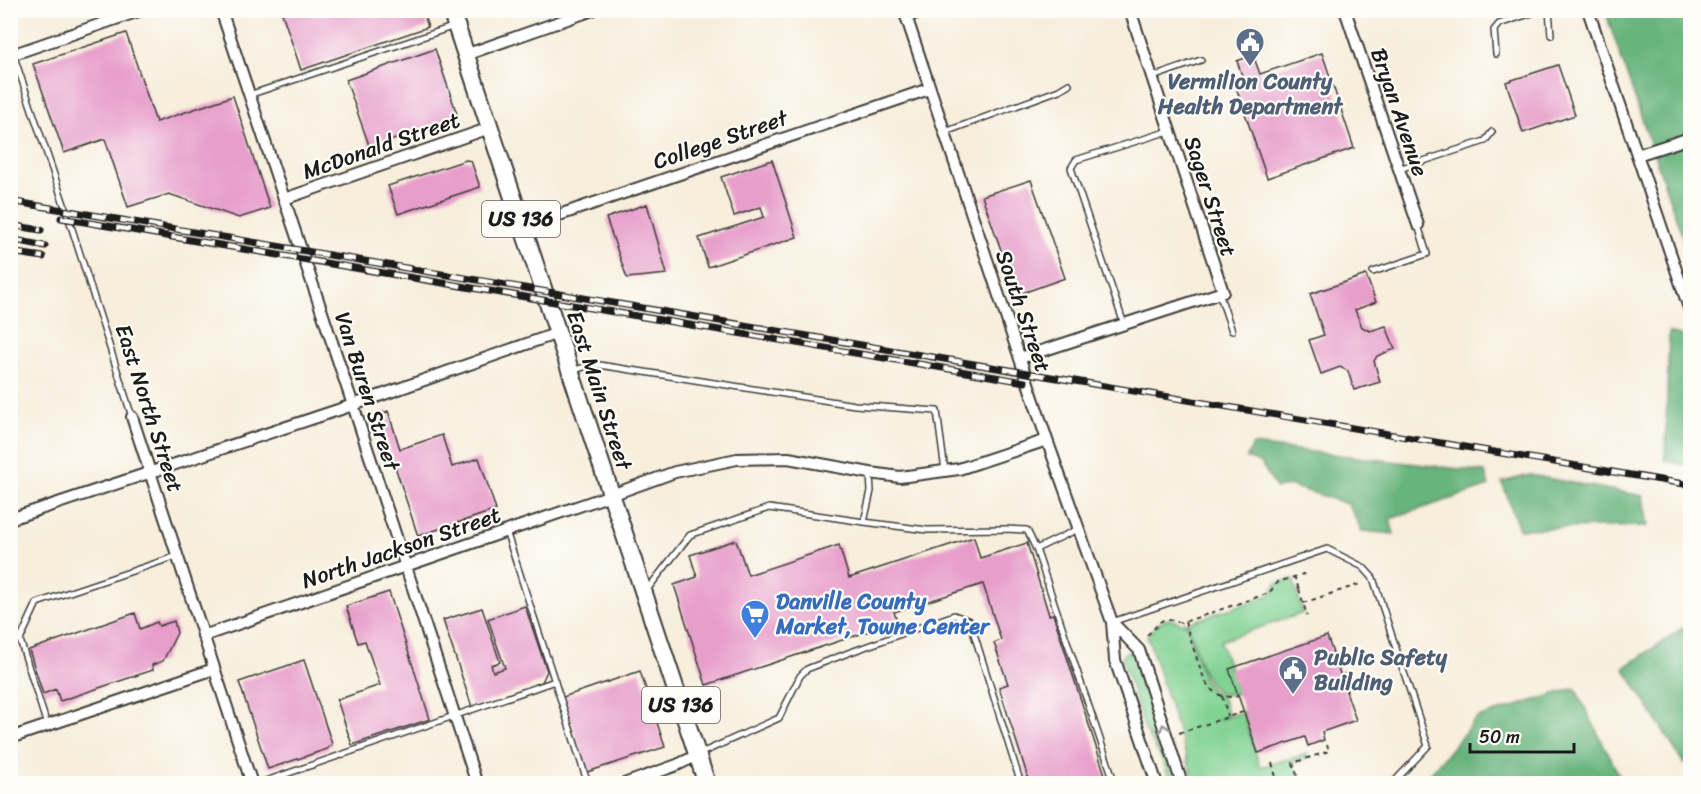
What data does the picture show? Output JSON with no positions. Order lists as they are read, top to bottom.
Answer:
{
  "streets": {
    "main road": ["US 136", "East Main Street"],
    "street": [
      "Bryan Avenue",
      "College Street",
      "McDonald Street",
      "Sager Street",
      "South Street",
      "Van Buren Street",
      "East North Street",
      "North Jackson Street"
    ]
  },
  "crossings": [
    ["College Street", "South Street"],
    ["College Street", "East Main Street"],
    ["McDonald Street", "East Main Street"],
    ["McDonald Street", "Van Buren Street"],
    ["South Street", "North Jackson Street"],
    ["East Main Street", "North Jackson Street"],
    ["Van Buren Street", "North Jackson Street"],
    ["East North Street", "North Jackson Street"]
  ],
  "places": {
    "public building": ["Vermilion County Health Department", "Public Safety Building"],
    "supermarket": ["Danville County Market, Towne Center"]
  },
  "scale_bar": "50 m"
}
